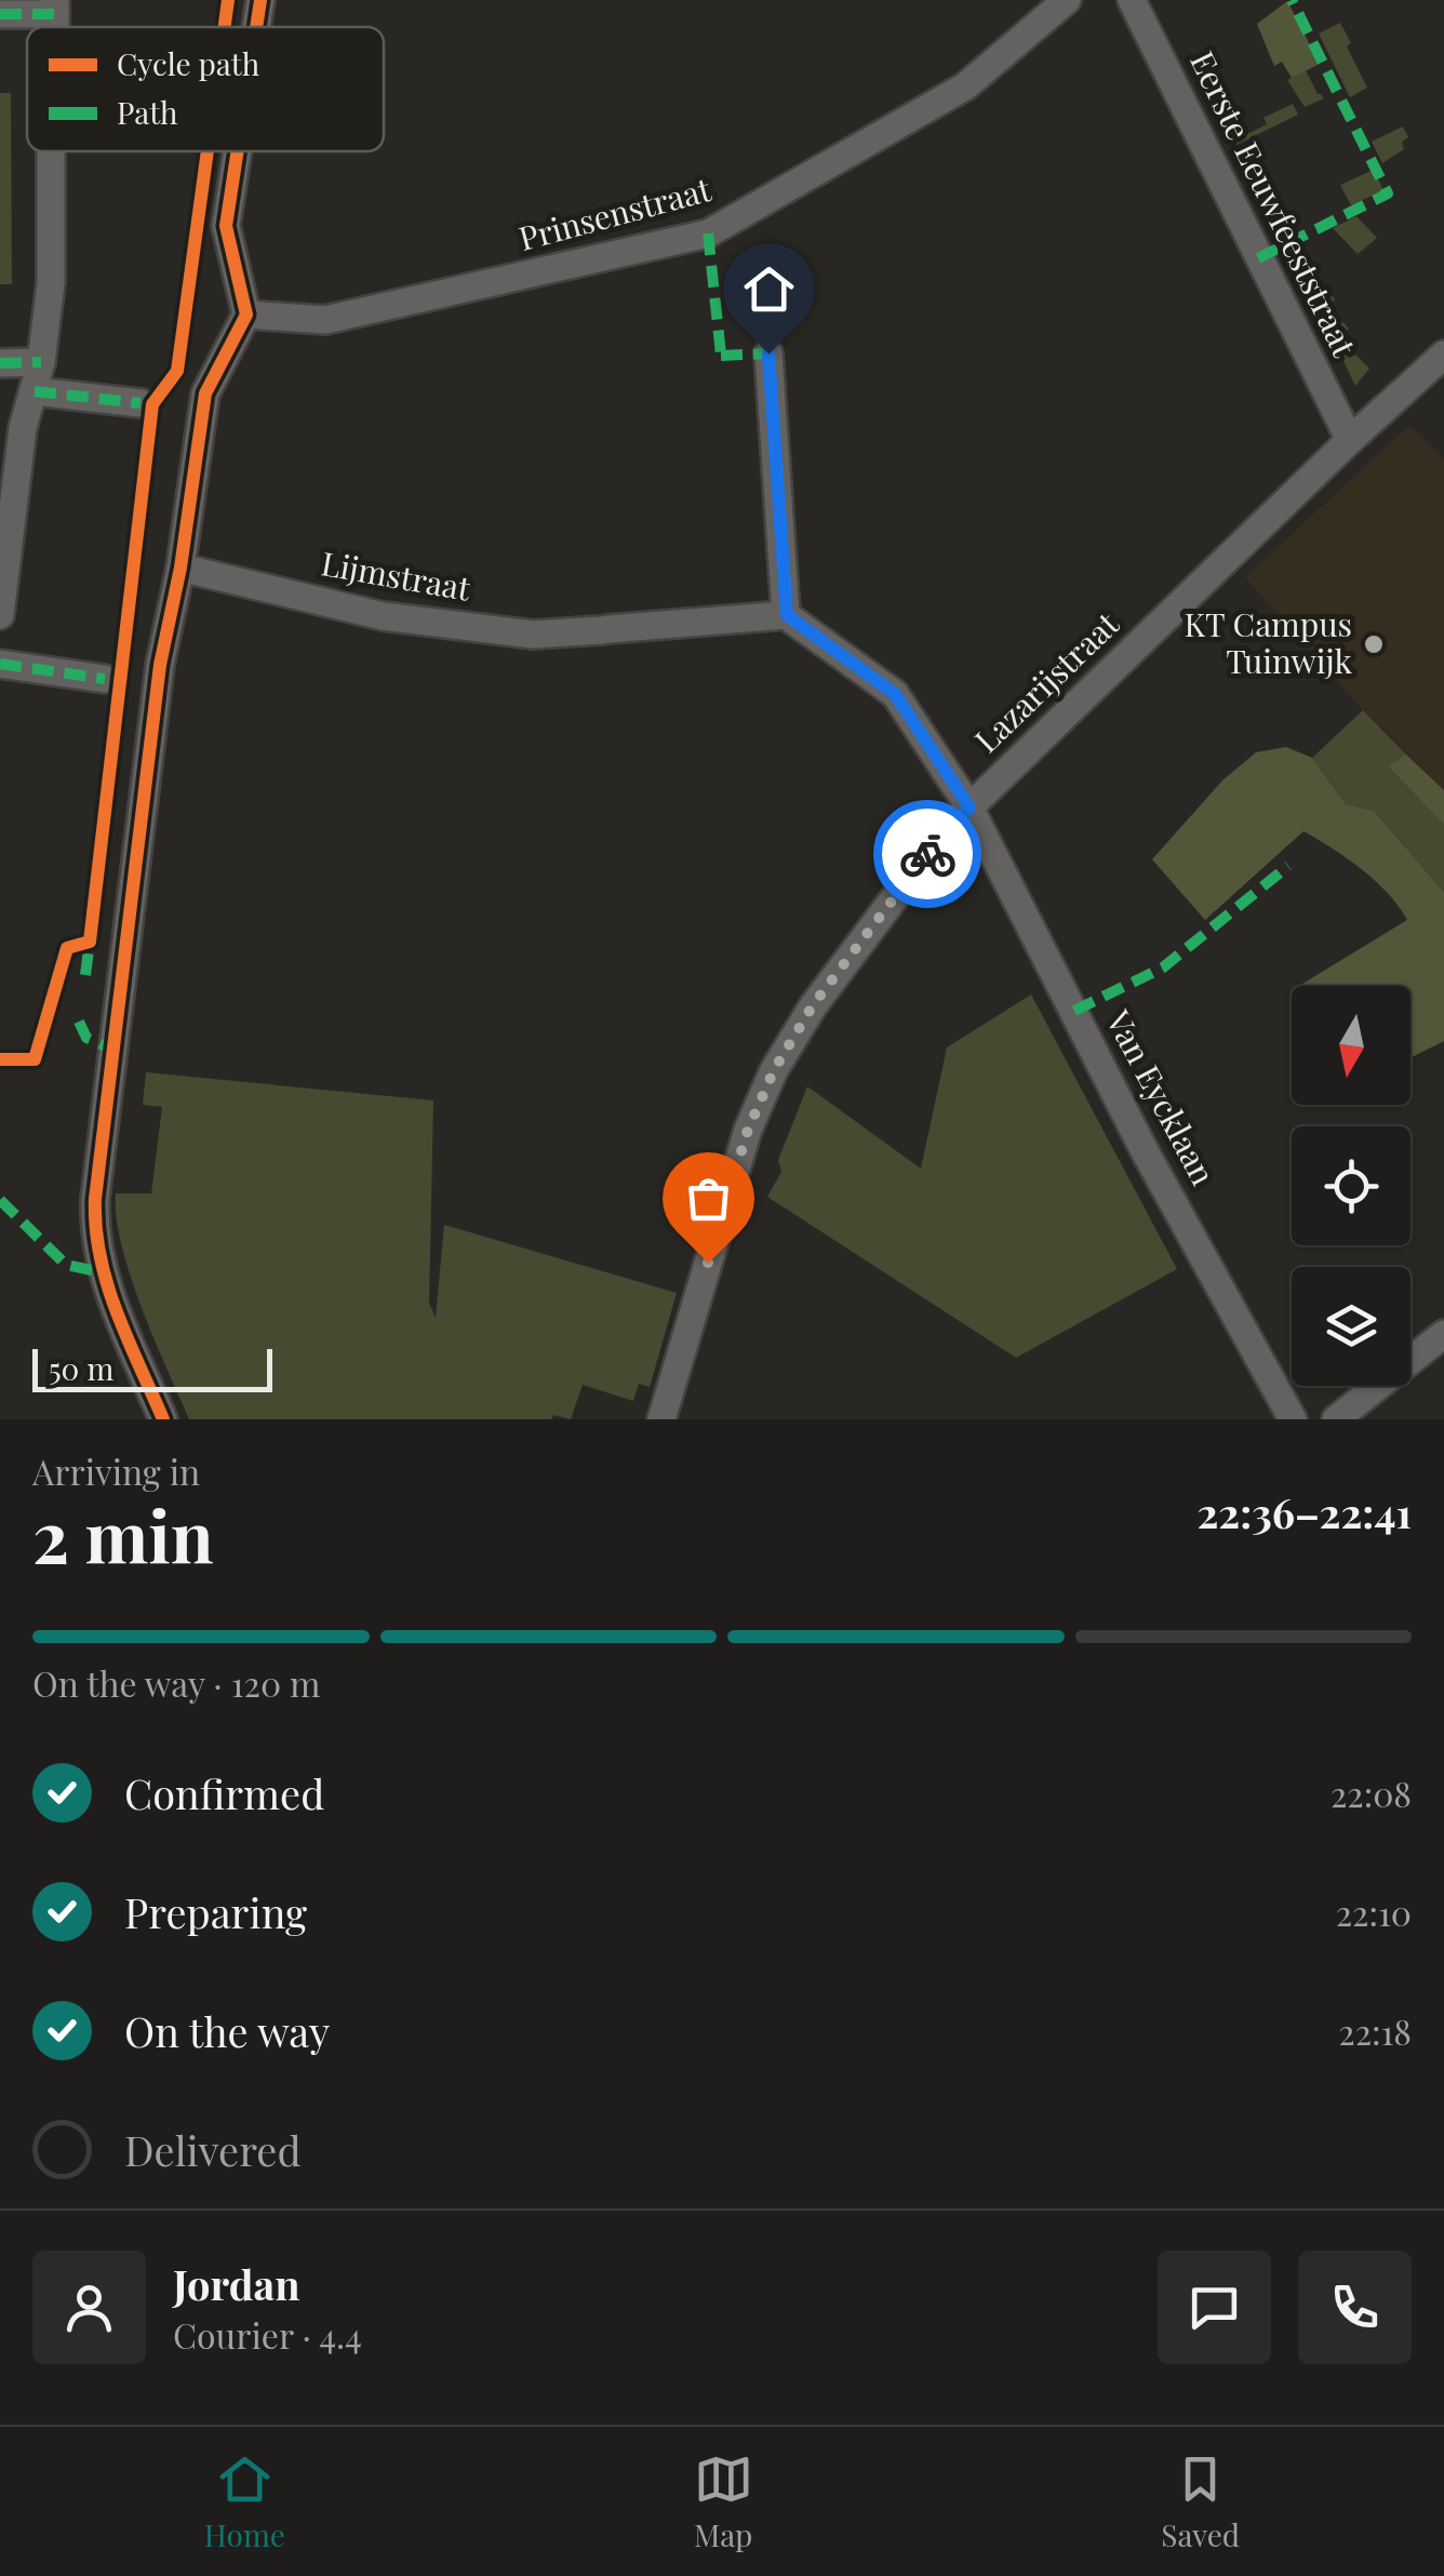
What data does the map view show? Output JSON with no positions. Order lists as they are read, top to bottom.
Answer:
{
  "streets": {
    "street": [
      "Eerste Eeuwfeeststraat",
      "Prinsenstraat",
      "Lijmstraat",
      "Lazarijstraat",
      "Van Eycklaan"
    ]
  },
  "crossings": [
    ["Eerste Eeuwfeeststraat", "Lazarijstraat"],
    ["Lijmstraat", "Van Eycklaan"],
    ["Lazarijstraat", "Van Eycklaan"]
  ],
  "places": ["KT Campus Tuinwijk"],
  "legend": ["Cycle path", "Path"],
  "scale_bar": "50 m",
  "north": "bottom",
  "page": {
    "scale": "50 m",
    "heading": ["2 min", "Arriving in", "22:36–22:41"],
    "panel": ["Jordan", "Courier · 4.4"],
    "bar": "On the way · 120 m",
    "list": [
      ["Confirmed", "22:08"],
      ["Preparing", "22:10"],
      ["On the way", "22:18"],
      "Delivered"
    ],
    "tabs": ["Home", "Map", "Saved"]
  }
}
